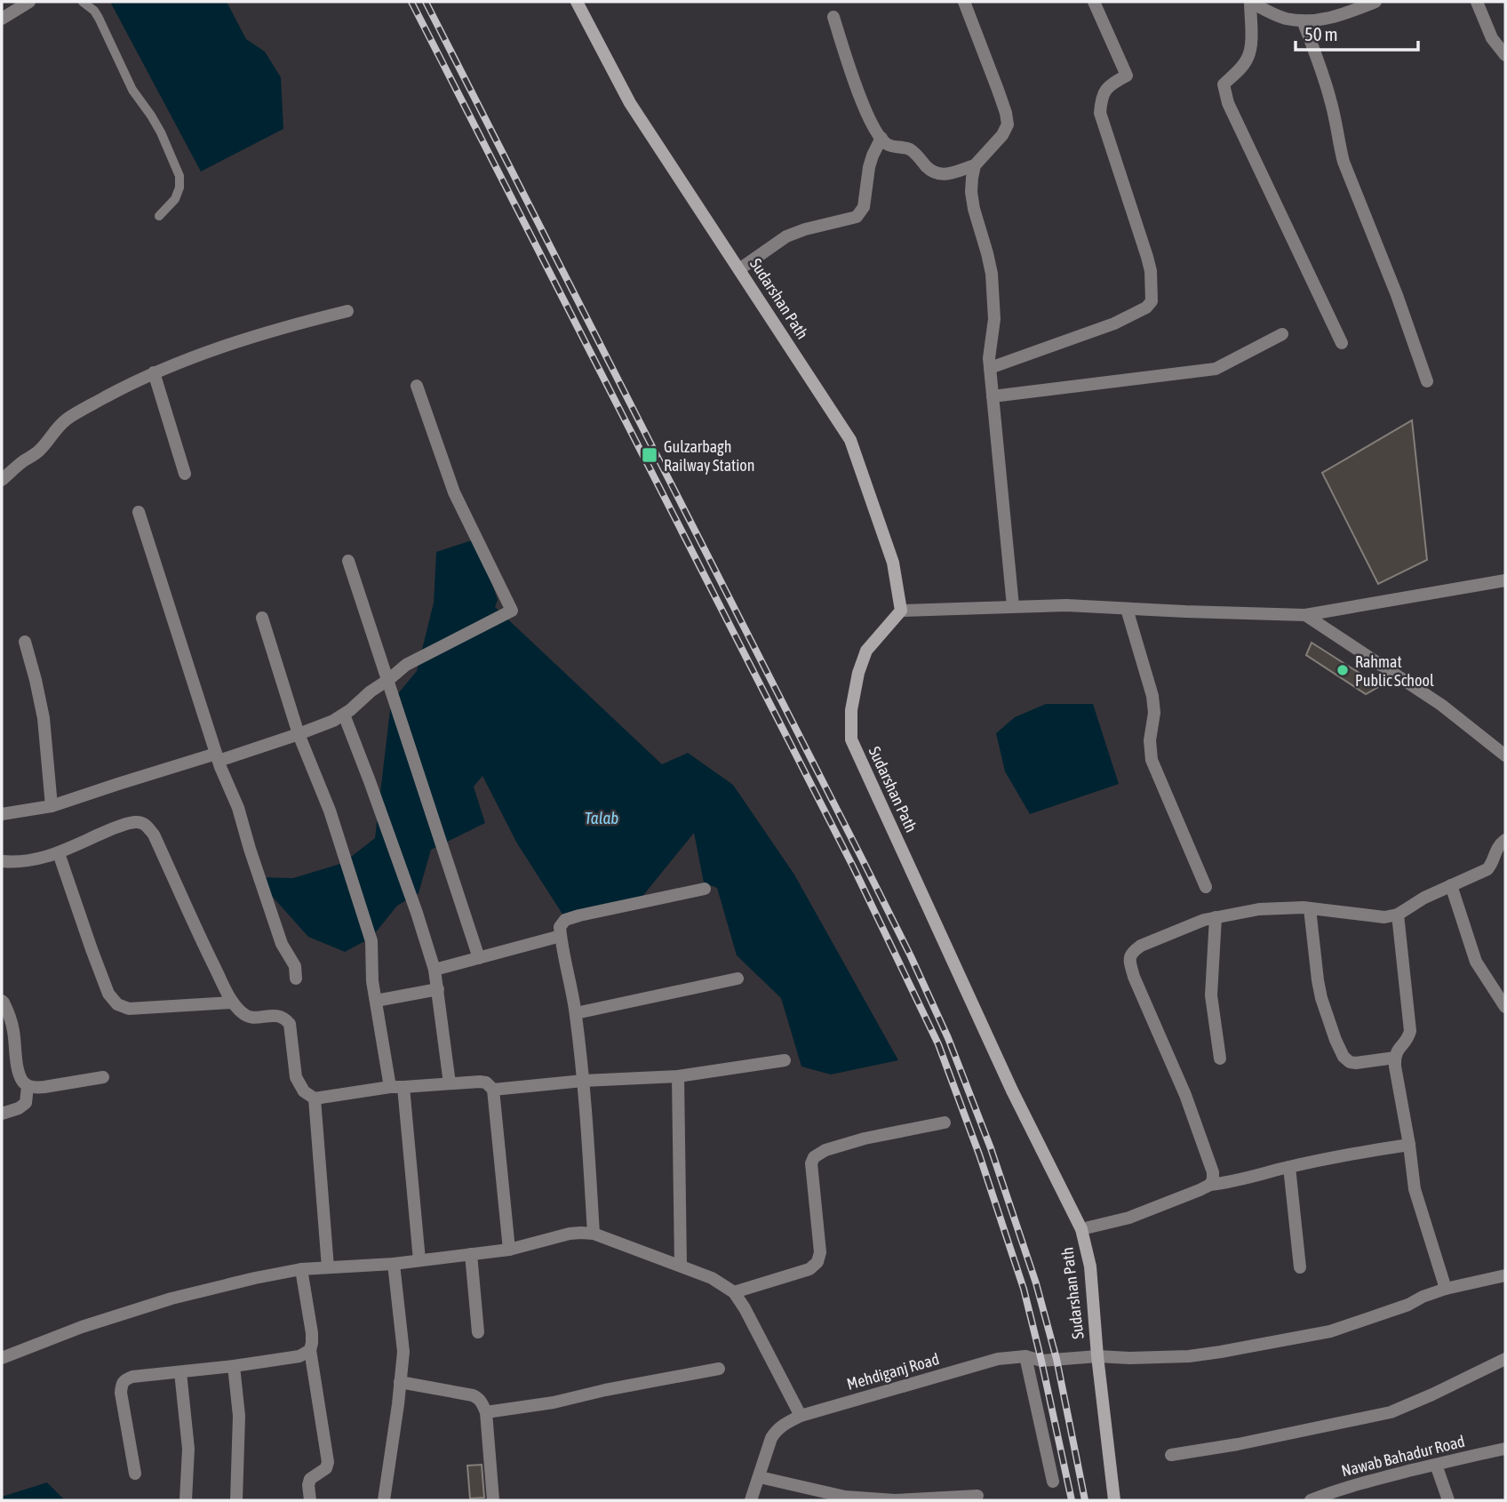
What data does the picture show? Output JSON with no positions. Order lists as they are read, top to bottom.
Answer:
{
  "streets": {
    "main road": ["Sudarshan Path"],
    "street": ["Mehdiganj Road", "Nawab Bahadur Road"]
  },
  "crossings": [
    ["Sudarshan Path", "Mehdiganj Road"]
  ],
  "water": ["Talab"],
  "places": {
    "transit": ["Gulzarbagh Railway Station"],
    "other": ["Rahmat Public School"]
  },
  "scale_bar": "50 m"
}
